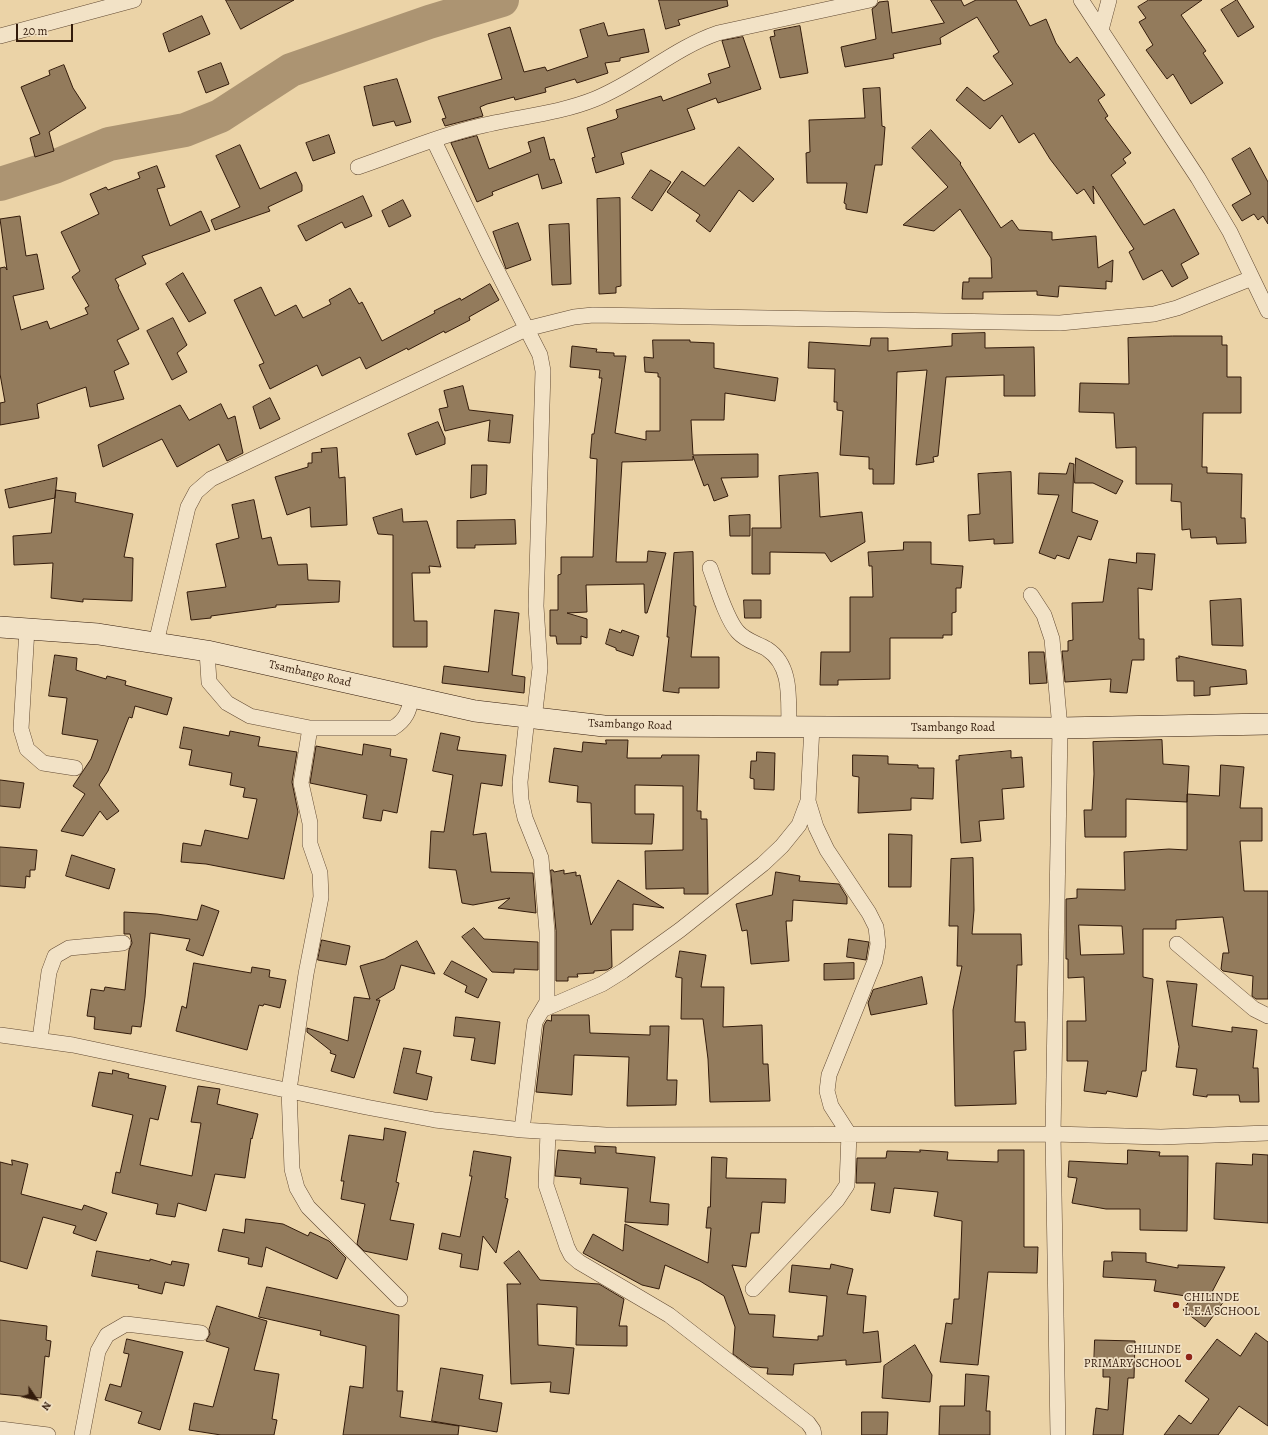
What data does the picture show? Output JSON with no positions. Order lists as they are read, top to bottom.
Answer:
{
  "streets": {
    "street": ["Tsambango Road"]
  },
  "places": ["CHILINDE L.E.A SCHOOL", "CHILINDE PRIMARY SCHOOL"],
  "scale_bar": "20 m",
  "north": "bottom right"
}
